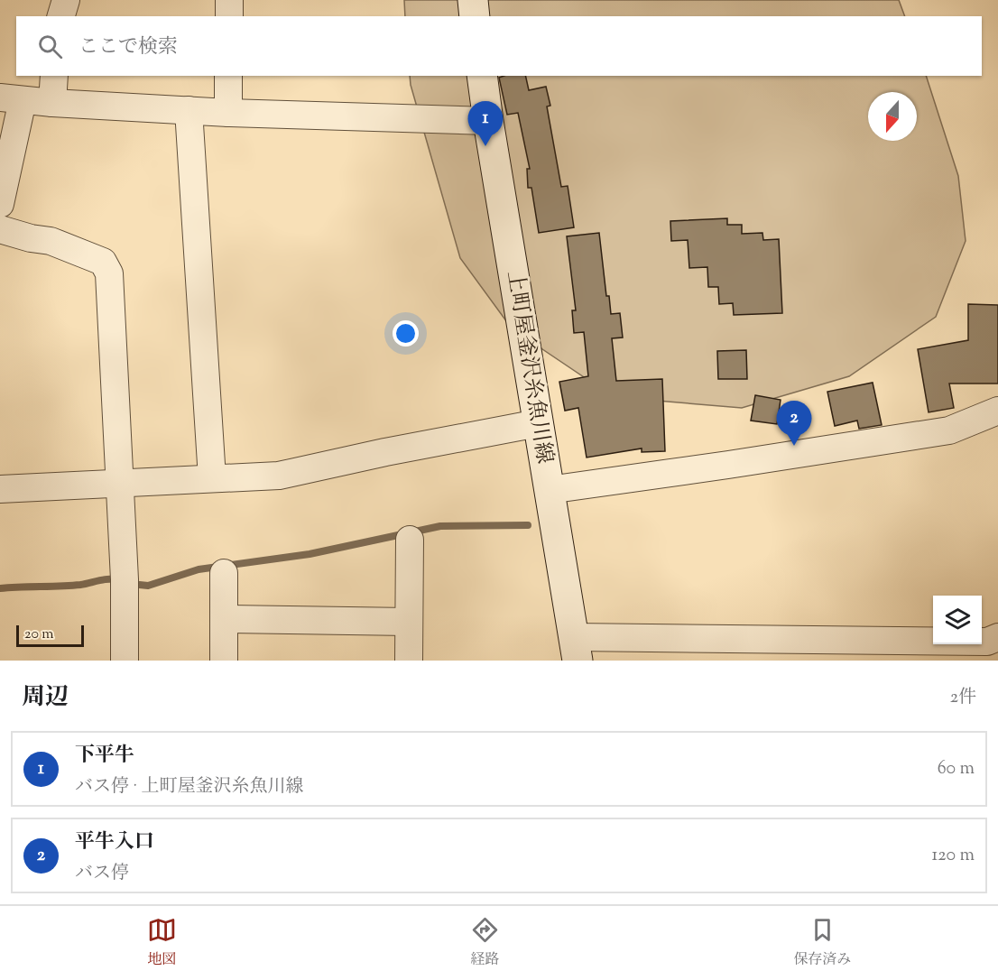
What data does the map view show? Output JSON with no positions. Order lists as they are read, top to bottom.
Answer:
{
  "streets": {
    "main road": ["上町屋釜沢糸魚川線"]
  },
  "scale_bar": "20 m",
  "north": "bottom",
  "page": {
    "search": "ここで検索",
    "pins": ["1", "2"],
    "scale": "20 m",
    "heading": ["周辺", "2件"],
    "list": [
      {
        "mark": "1",
        "name": "下平牛",
        "note": "バス停 · 上町屋釜沢糸魚川線",
        "value": "60 m"
      },
      {
        "mark": "2",
        "name": "平牛入口",
        "note": "バス停",
        "value": "120 m"
      }
    ],
    "nav": ["地図", "経路", "保存済み"]
  }
}
